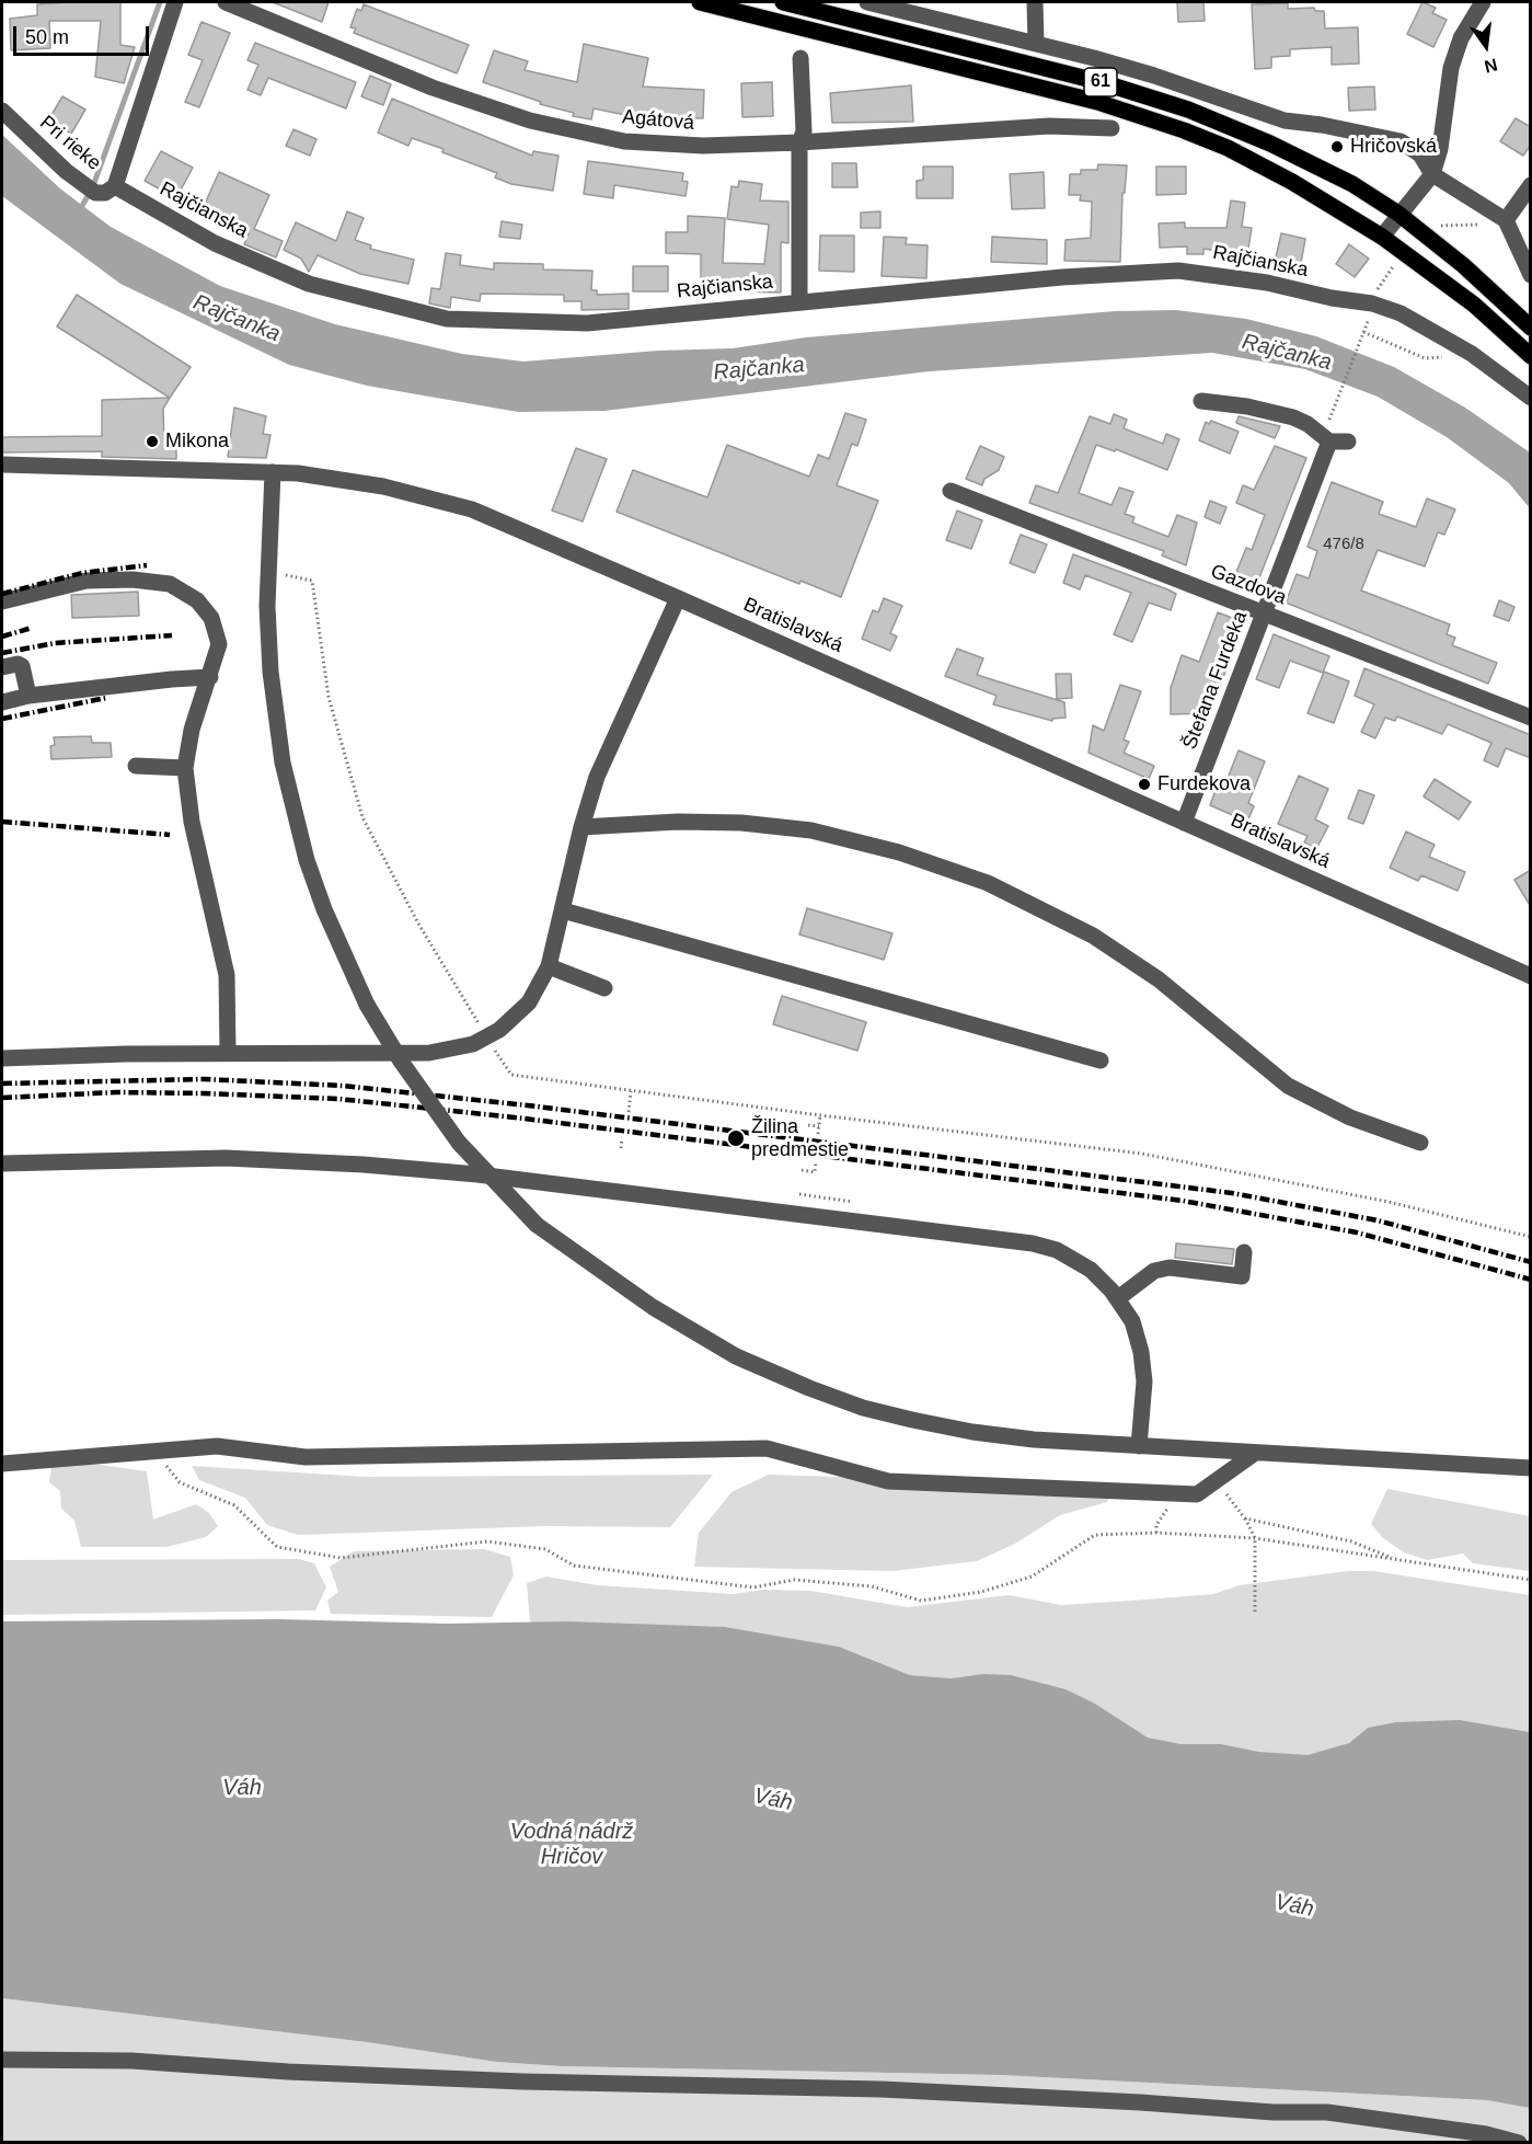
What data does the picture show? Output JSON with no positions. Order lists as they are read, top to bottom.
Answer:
{
  "streets": {
    "main road": ["61"],
    "street": [
      "Agátová",
      "Pri rieke",
      "Rajčianska",
      "Gazdova",
      "Bratislavská",
      "Štefana Furdeka"
    ]
  },
  "crossings": [
    ["Pri rieke", "Rajčianska"],
    ["Gazdova", "Štefana Furdeka"],
    ["Bratislavská", "Štefana Furdeka"]
  ],
  "water": ["Rajčanka", "Váh", "Vodná nádrž Hričov"],
  "places": [
    "Hričovská",
    "Mikona",
    "Furdekova",
    "Žilina predmestie"
  ],
  "house_numbers": ["476/8"],
  "scale_bar": "50 m",
  "north": "bottom"
}
